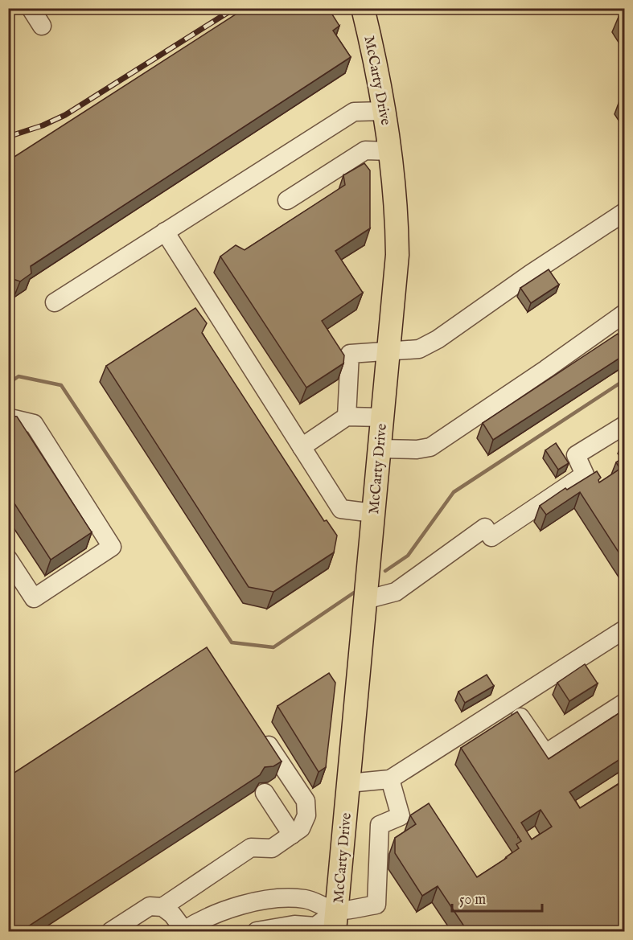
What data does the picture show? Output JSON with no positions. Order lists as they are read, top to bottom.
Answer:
{
  "streets": {
    "main road": ["McCarty Drive"]
  },
  "scale_bar": "50 m"
}
